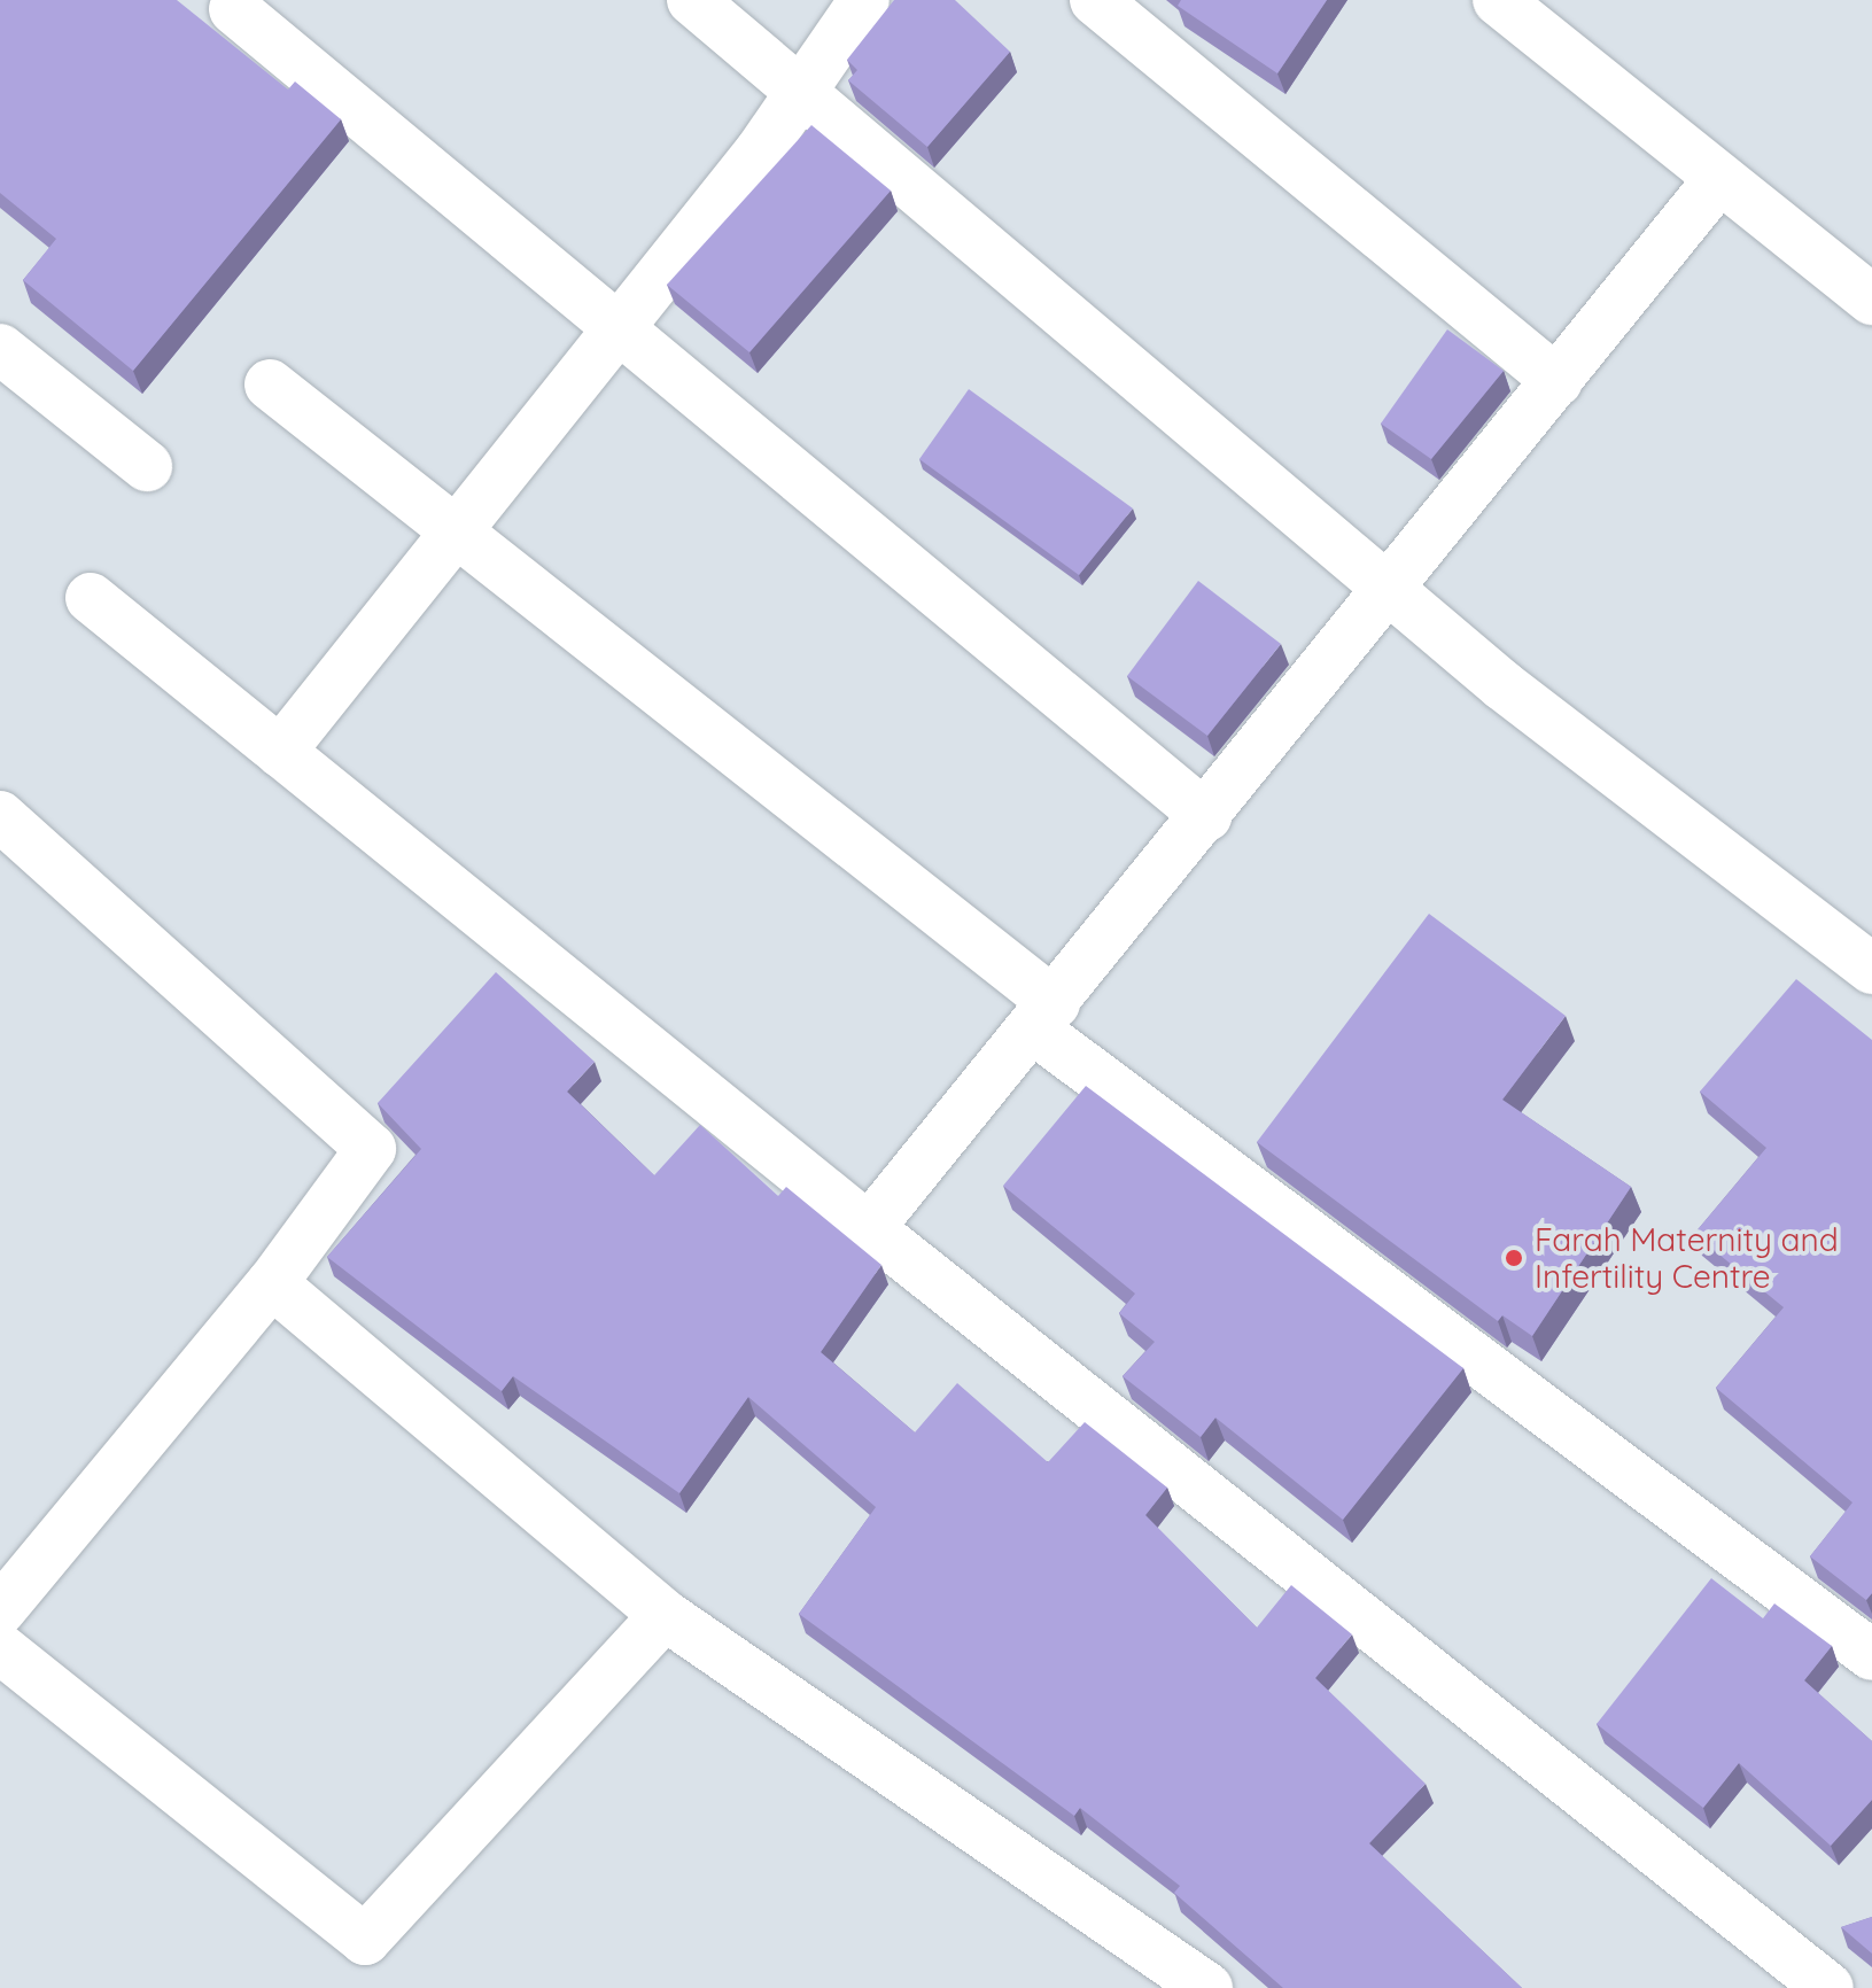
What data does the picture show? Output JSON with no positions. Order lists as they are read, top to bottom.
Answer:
{
  "places": ["Farah Maternity and Infertility Centre"]
}
